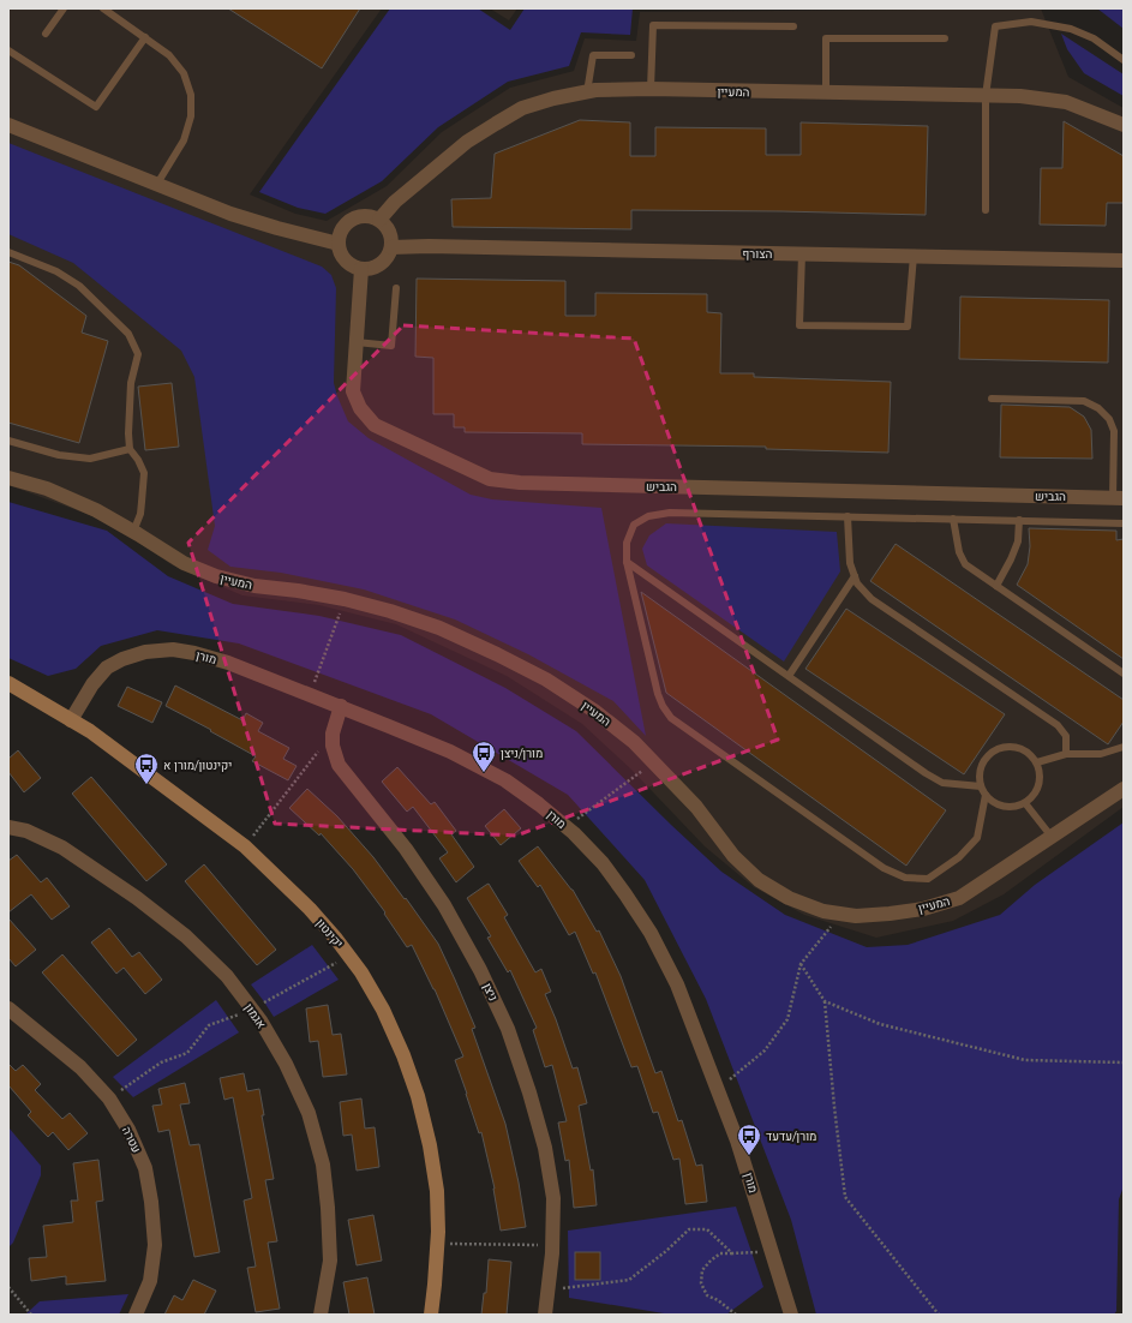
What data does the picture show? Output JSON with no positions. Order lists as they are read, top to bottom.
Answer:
{
  "streets": {
    "street": [
      "המעיין",
      "הצורף",
      "הגביש",
      "מורן",
      "יקינטון",
      "ניצן",
      "אגמון",
      "עטרה"
    ]
  },
  "crossings": [
    ["המעיין", "הצורף"],
    ["המעיין", "הגביש"],
    ["הצורף", "הגביש"],
    ["מורן", "יקינטון"],
    ["מורן", "ניצן"]
  ],
  "places": {
    "bus stop": ["מורן/ניצן", "יקינטון/מורן א", "מורן/עדעד"]
  }
}
